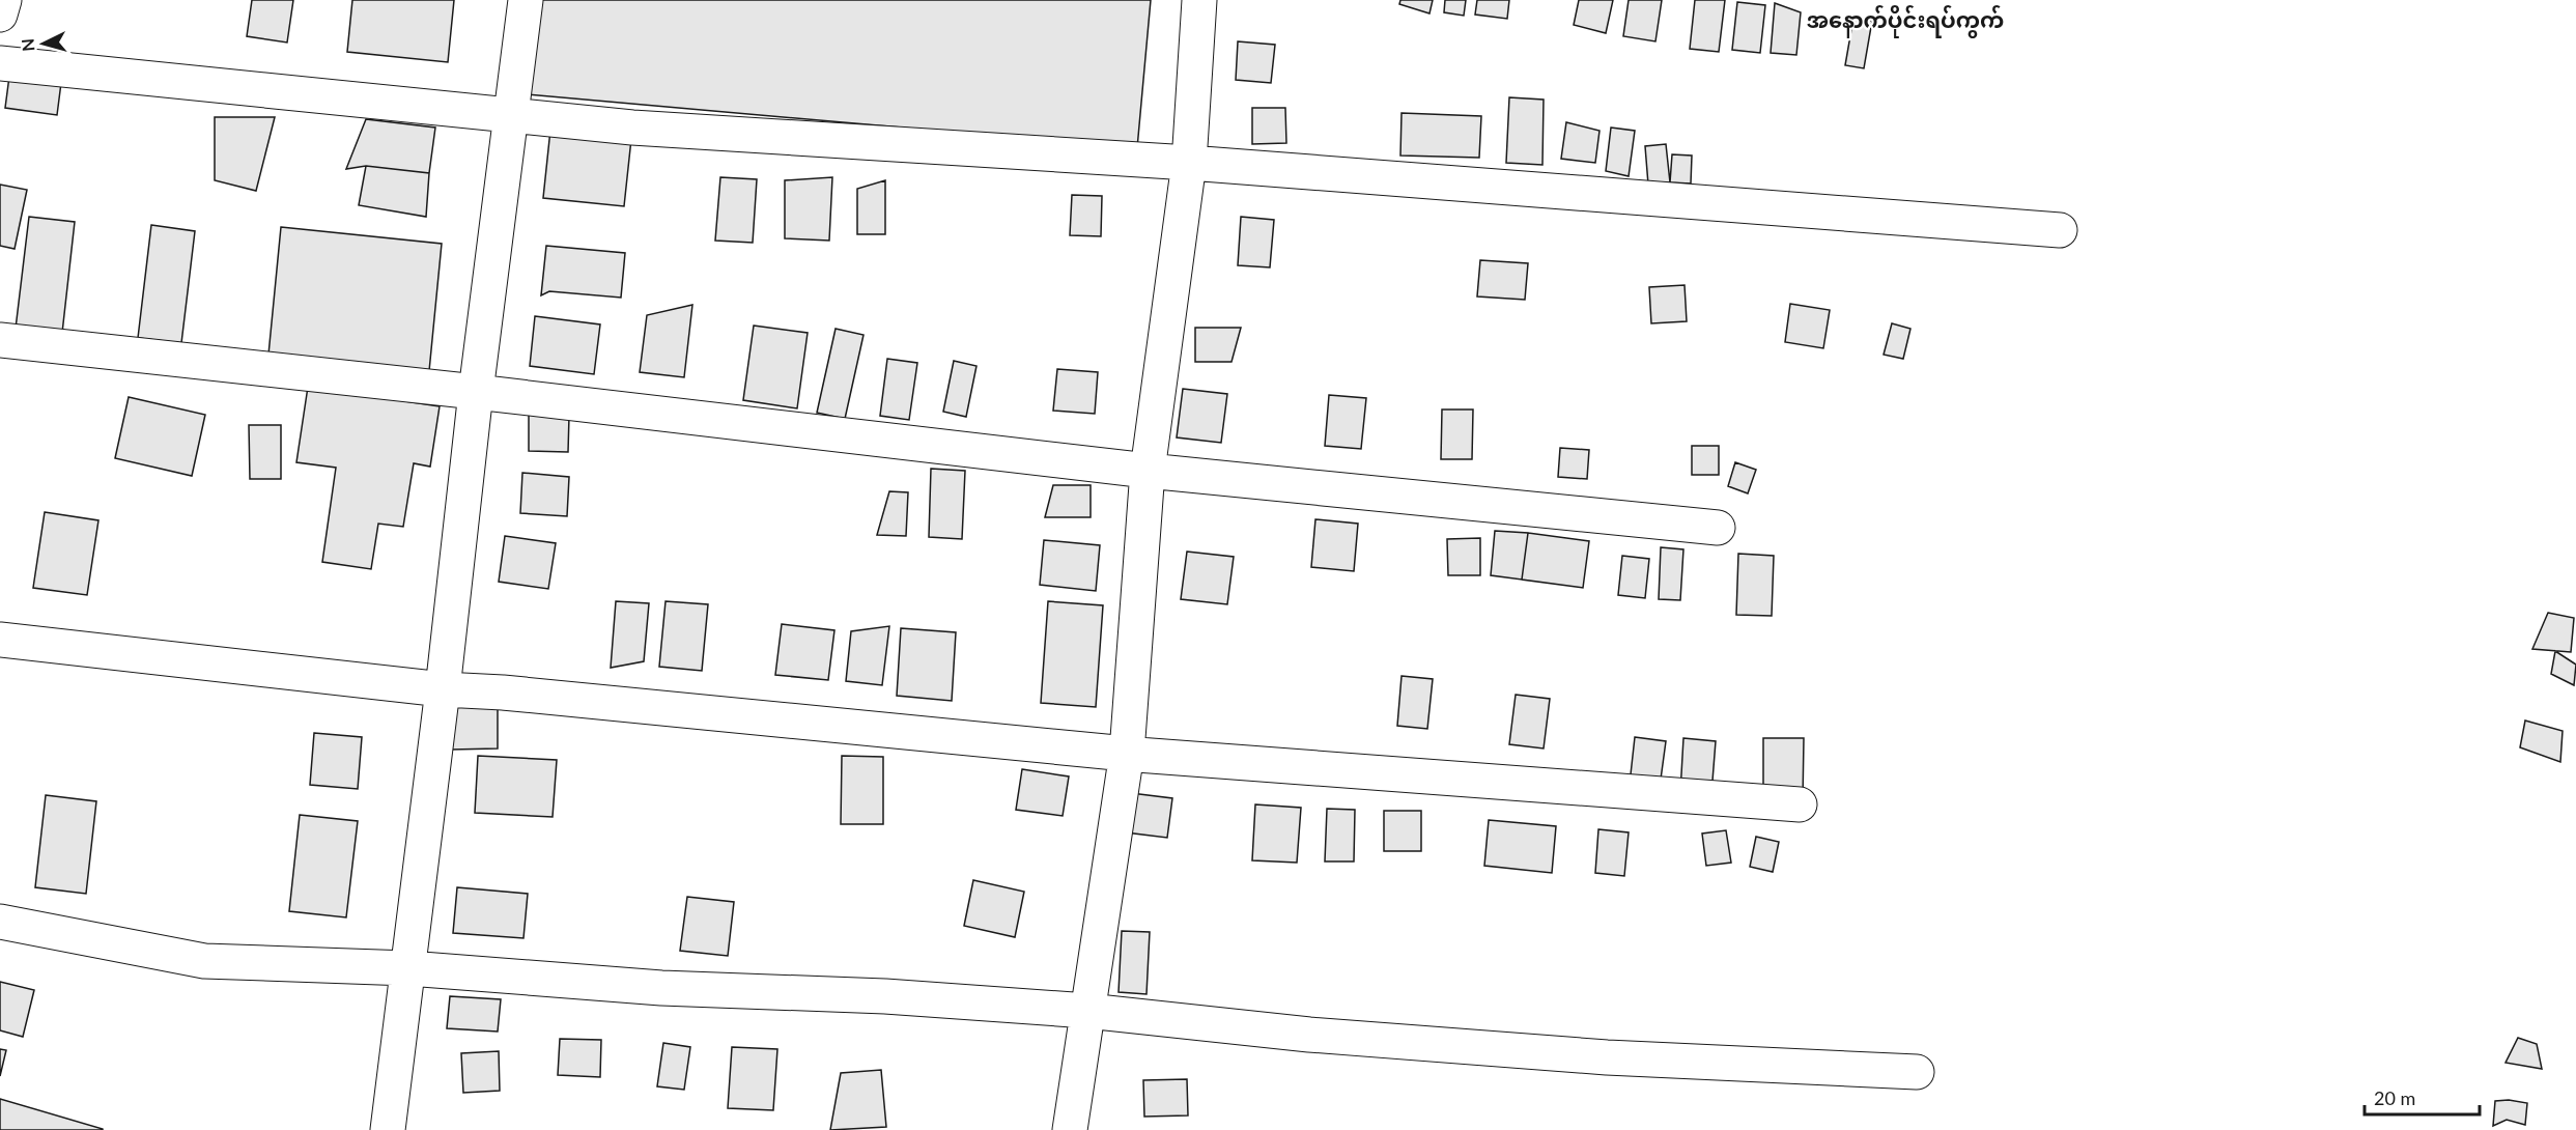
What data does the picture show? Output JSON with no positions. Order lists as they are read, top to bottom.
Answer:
{
  "districts": ["အနောက်ပိုင်းရပ်ကွက်"],
  "scale_bar": "20 m",
  "north": "left"
}
